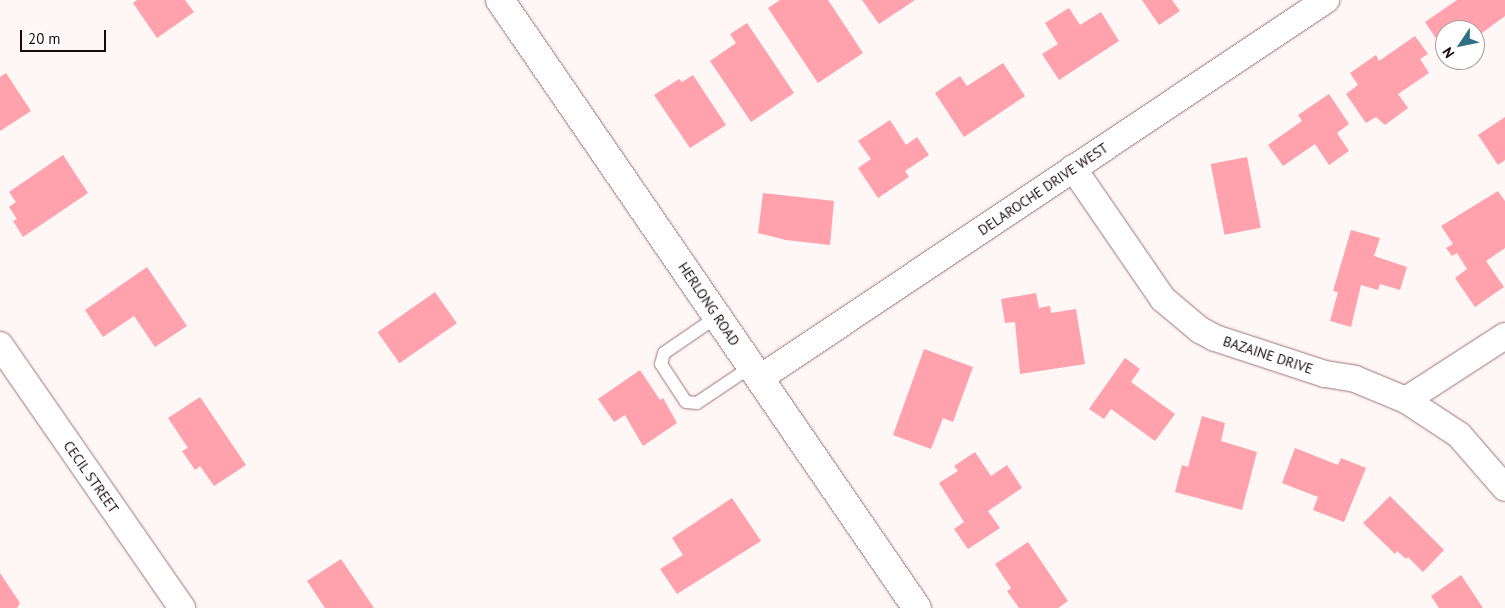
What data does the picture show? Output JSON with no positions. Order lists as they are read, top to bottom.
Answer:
{
  "streets": {
    "street": [
      "DELAROCHE DRIVE WEST",
      "HERLONG ROAD",
      "BAZAINE DRIVE",
      "CECIL STREET"
    ]
  },
  "crossings": [
    ["DELAROCHE DRIVE WEST", "HERLONG ROAD"],
    ["DELAROCHE DRIVE WEST", "BAZAINE DRIVE"]
  ],
  "scale_bar": "20 m",
  "north": "bottom left"
}
